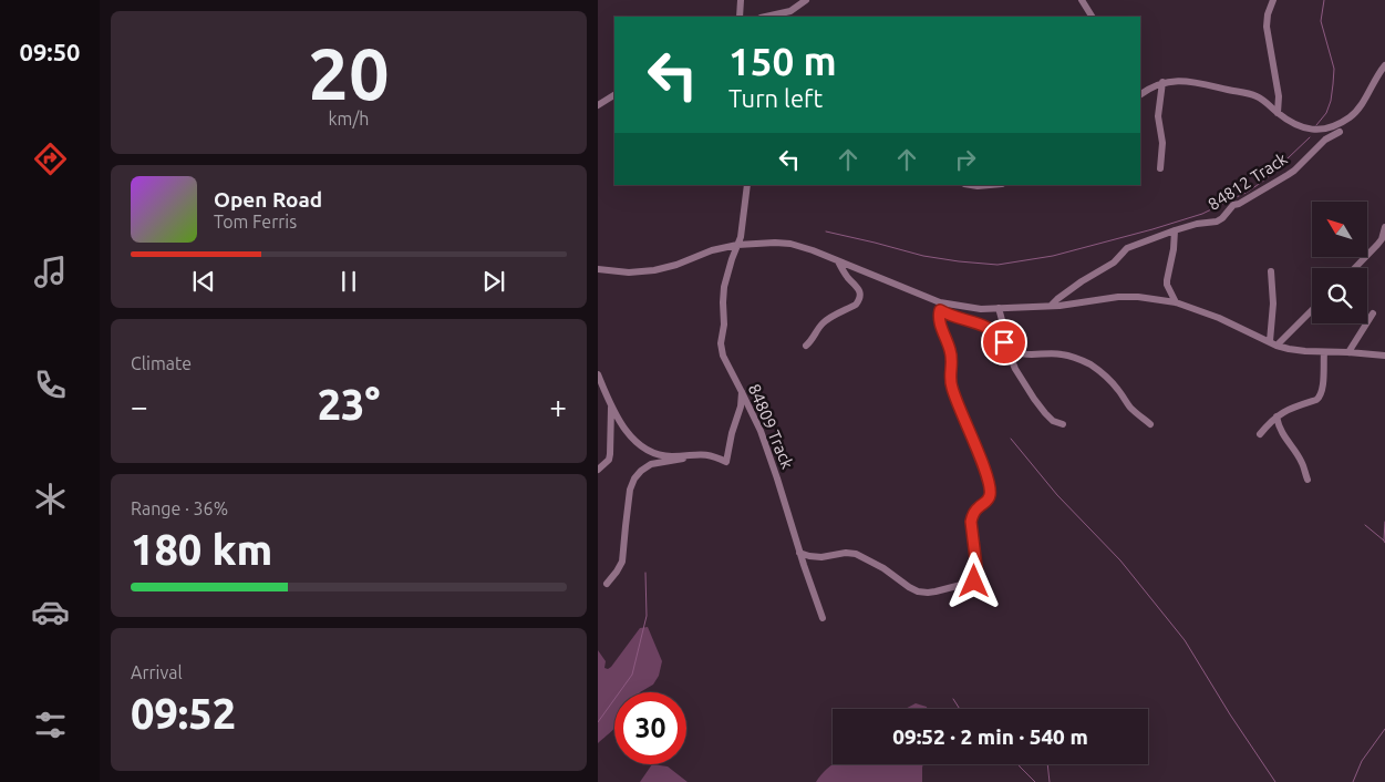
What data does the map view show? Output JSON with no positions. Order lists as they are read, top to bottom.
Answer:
{
  "streets": {
    "street": ["84812 Track", "84809 Track"]
  },
  "north": "top left",
  "page": {
    "tabs": "09:50",
    "tile": [
      ["20", "km/h"],
      "Climate",
      ["Range · 36%", "180 km"],
      ["Arrival", "09:52"]
    ],
    "turn": ["150 m", "Turn left"],
    "song": ["Open Road", "Tom Ferris"],
    "heat": ["−", "23°", "+"],
    "limit": "30",
    "trip": "09:52 · 2 min · 540 m"
  }
}
